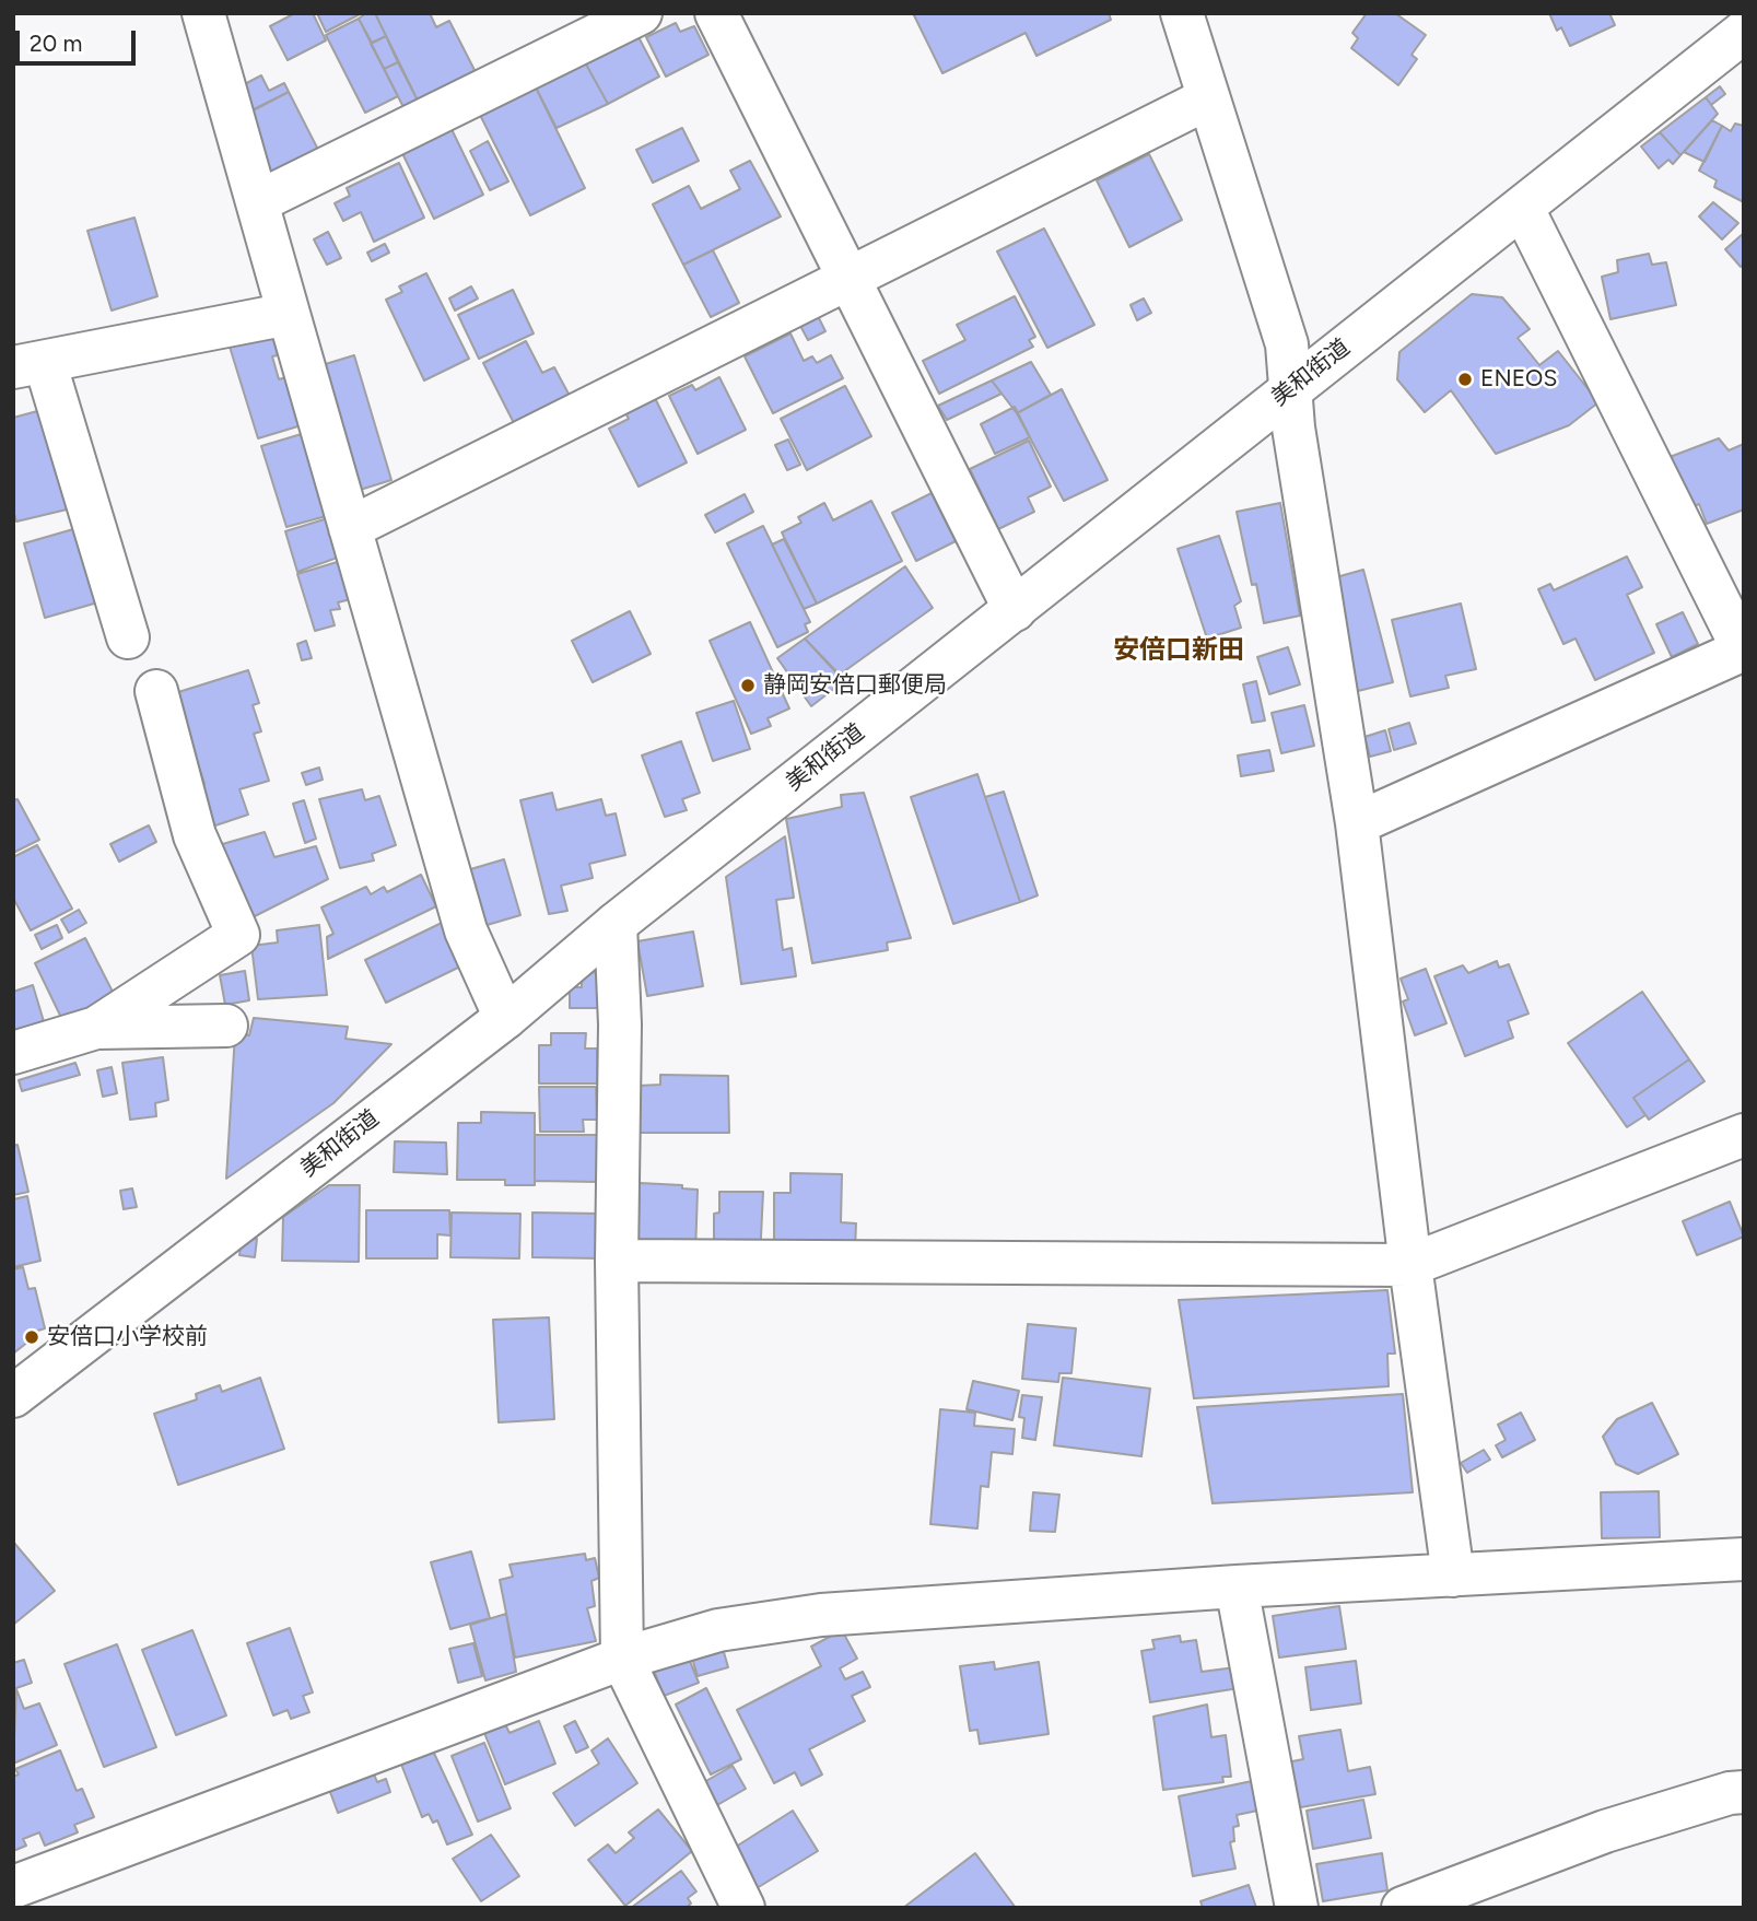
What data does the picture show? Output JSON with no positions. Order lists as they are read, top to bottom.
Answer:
{
  "streets": {
    "street": ["美和街道"]
  },
  "districts": ["安倍口新田"],
  "places": ["ENEOS", "静岡安倍口郵便局", "安倍口小学校前"],
  "scale_bar": "20 m"
}
